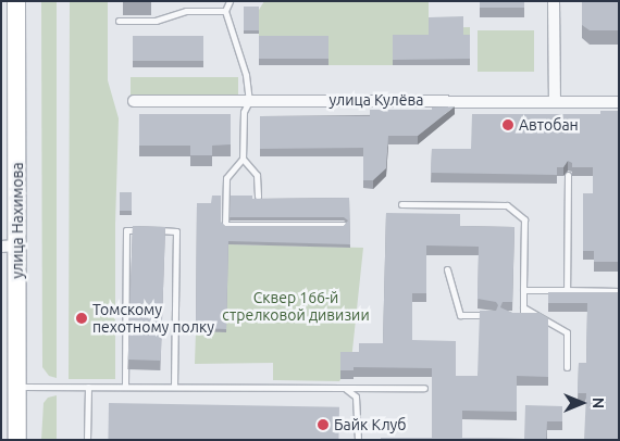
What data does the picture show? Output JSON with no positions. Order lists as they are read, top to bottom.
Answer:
{
  "streets": {
    "main road": ["улица Нахимова"],
    "street": ["улица Кулёва"]
  },
  "parks": ["Сквер 166-й стрелковой дивизии"],
  "places": ["Автобан", "Томскому пехотному полку", "Байк Клуб"],
  "north": "right"
}
